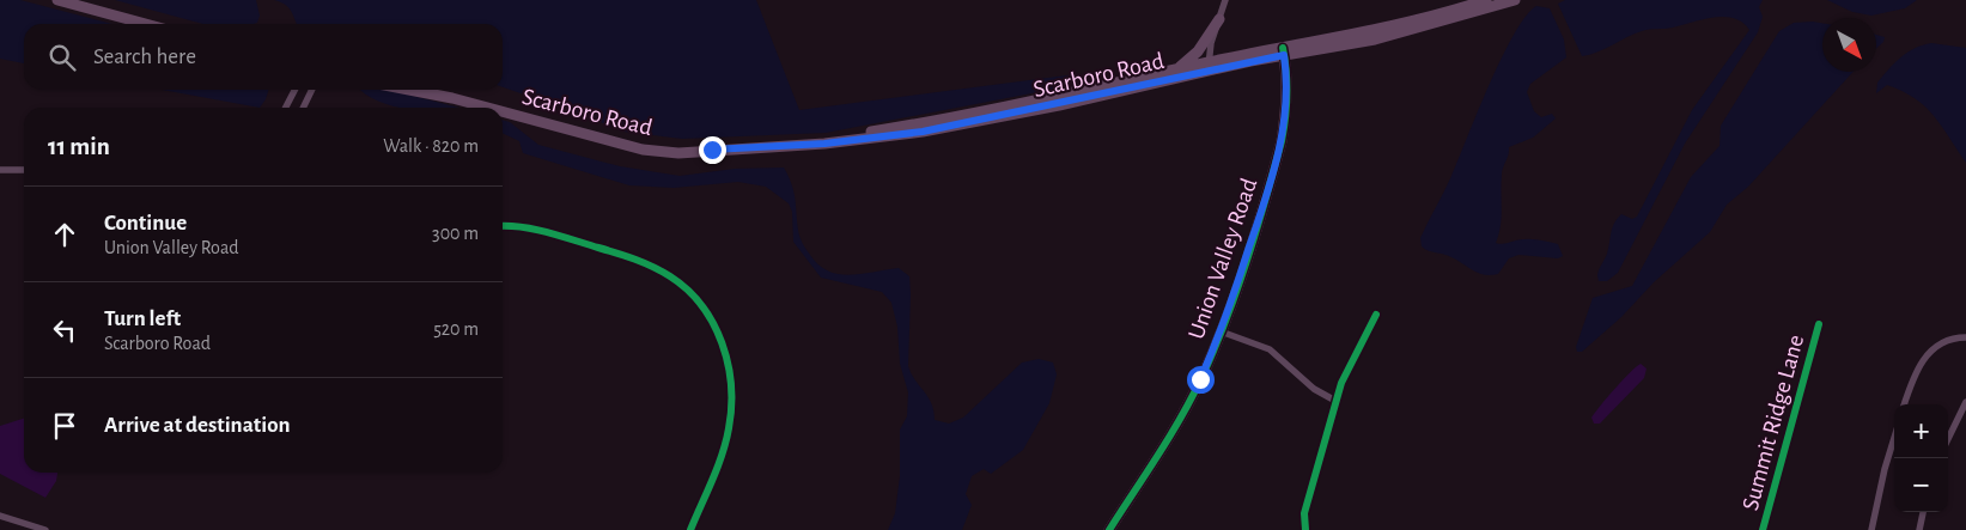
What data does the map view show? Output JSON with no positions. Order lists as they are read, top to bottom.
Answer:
{
  "streets": {
    "main road": ["Scarboro Road", "Union Valley Road"],
    "street": ["Summit Ridge Lane"]
  },
  "crossings": [
    ["Scarboro Road", "Union Valley Road"]
  ],
  "north": "bottom right",
  "page": {
    "search": "Search here",
    "heading": ["11 min", "Walk · 820 m"],
    "list": [
      ["Continue", "Union Valley Road", "300 m"],
      ["Turn left", "Scarboro Road", "520 m"],
      "Arrive at destination"
    ],
    "map_buttons": ["+", "−"]
  }
}
